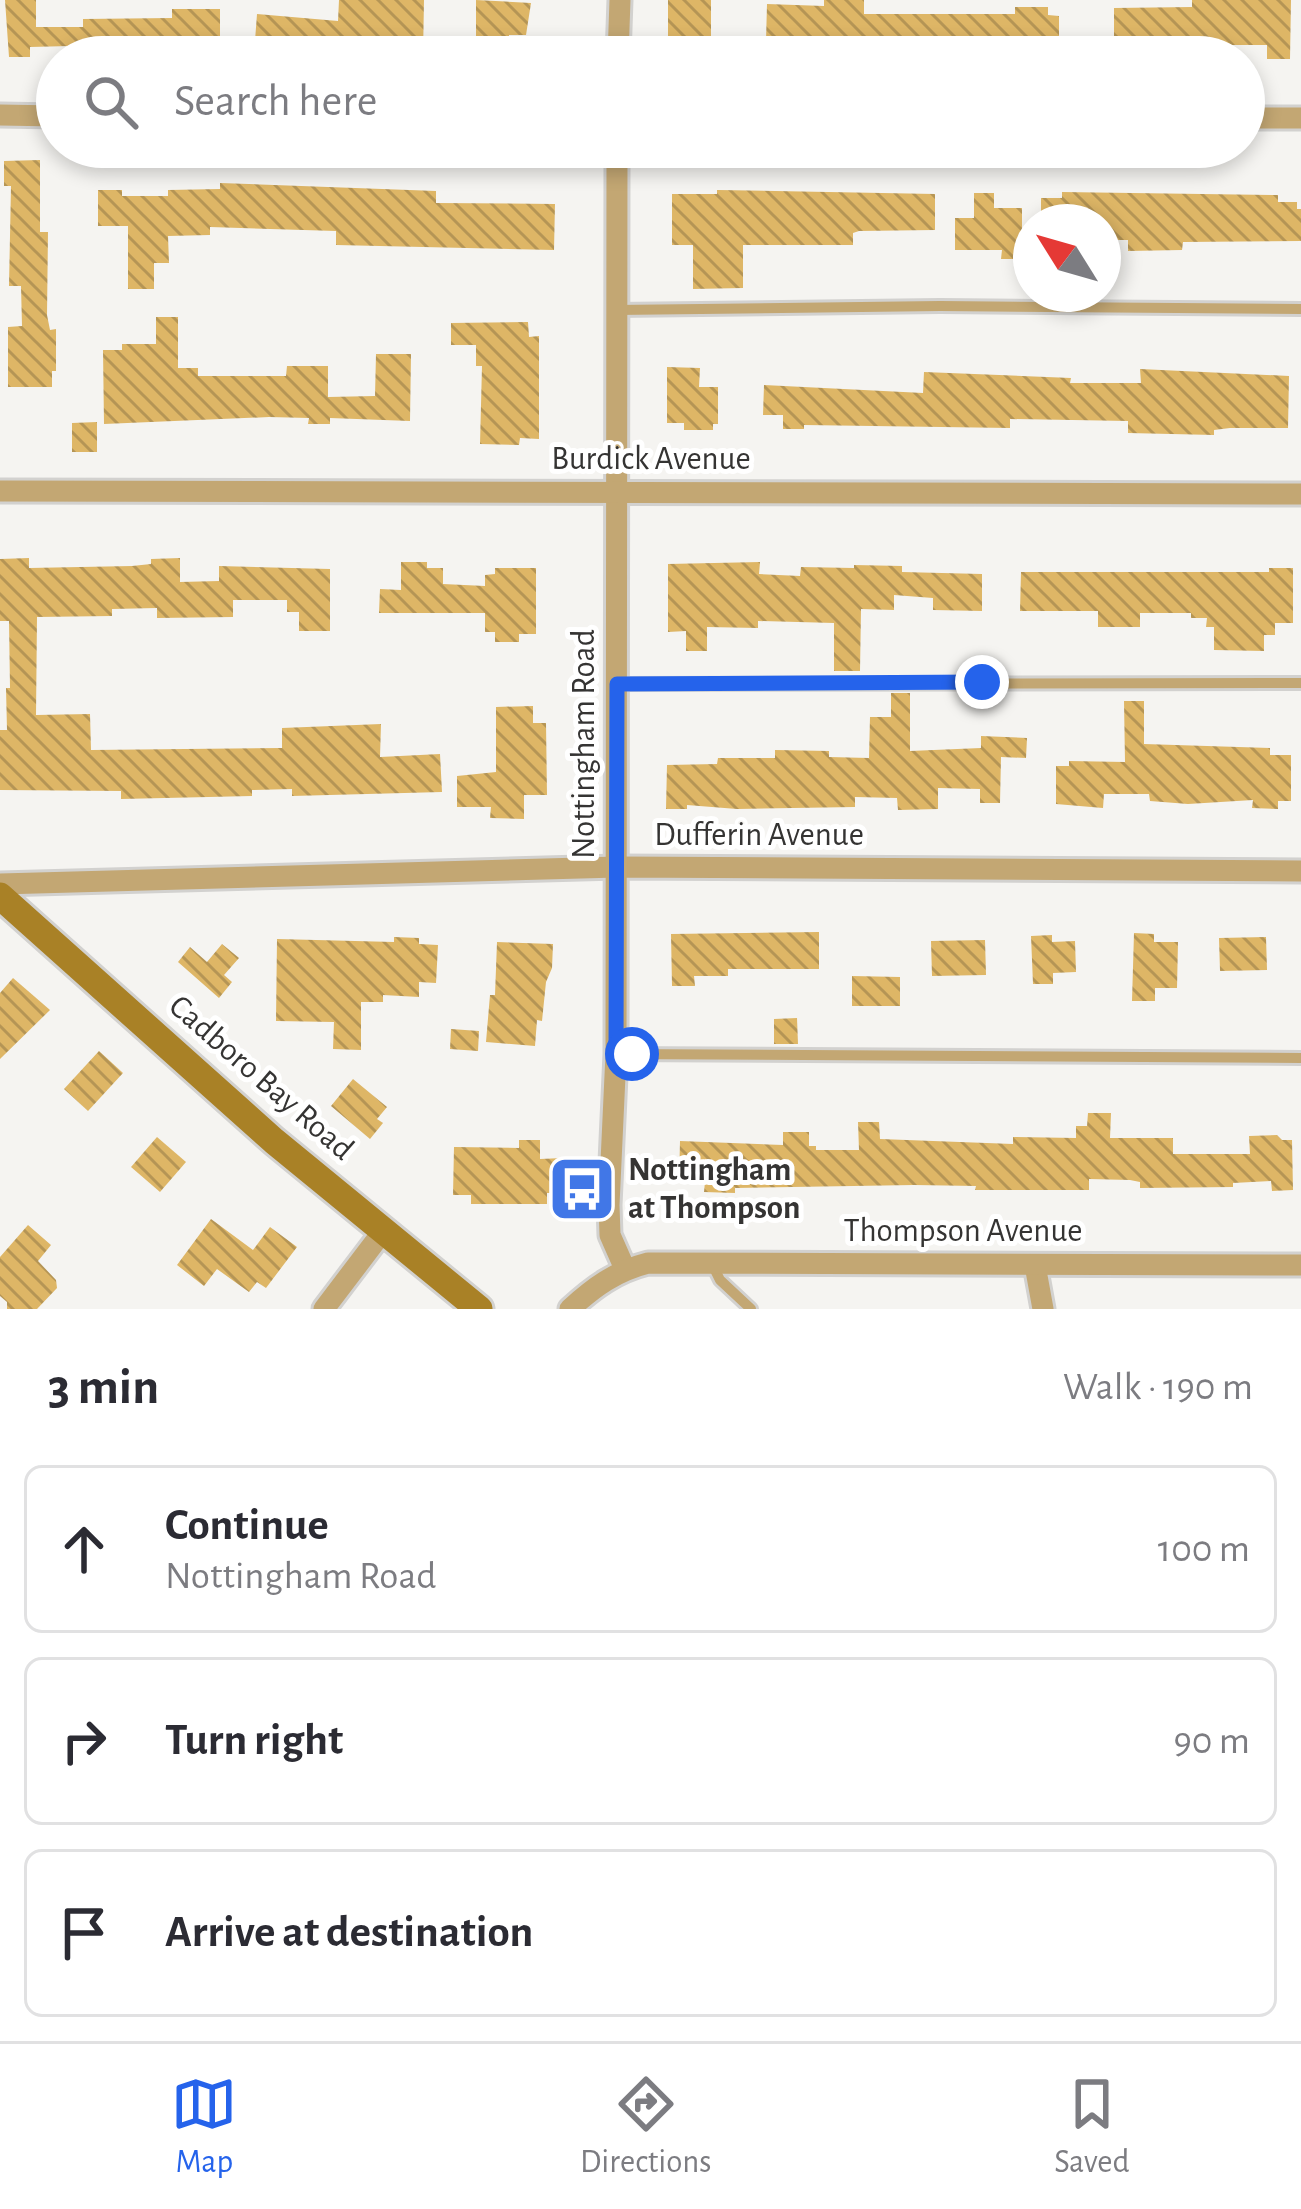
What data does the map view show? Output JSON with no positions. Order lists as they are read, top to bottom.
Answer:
{
  "streets": {
    "main road": ["Cadboro Bay Road"],
    "street": [
      "Burdick Avenue",
      "Nottingham Road",
      "Dufferin Avenue",
      "Thompson Avenue"
    ]
  },
  "crossings": [
    ["Burdick Avenue", "Nottingham Road"],
    ["Nottingham Road", "Dufferin Avenue"],
    ["Nottingham Road", "Thompson Avenue"]
  ],
  "places": {
    "bus stop": ["Nottingham at Thompson"]
  },
  "north": "top left",
  "page": {
    "search": "Search here",
    "heading": ["3 min", "Walk · 190 m"],
    "list": [
      ["Continue", "Nottingham Road", "100 m"],
      ["Turn right", "90 m"],
      "Arrive at destination"
    ],
    "nav": ["Map", "Directions", "Saved"]
  }
}
